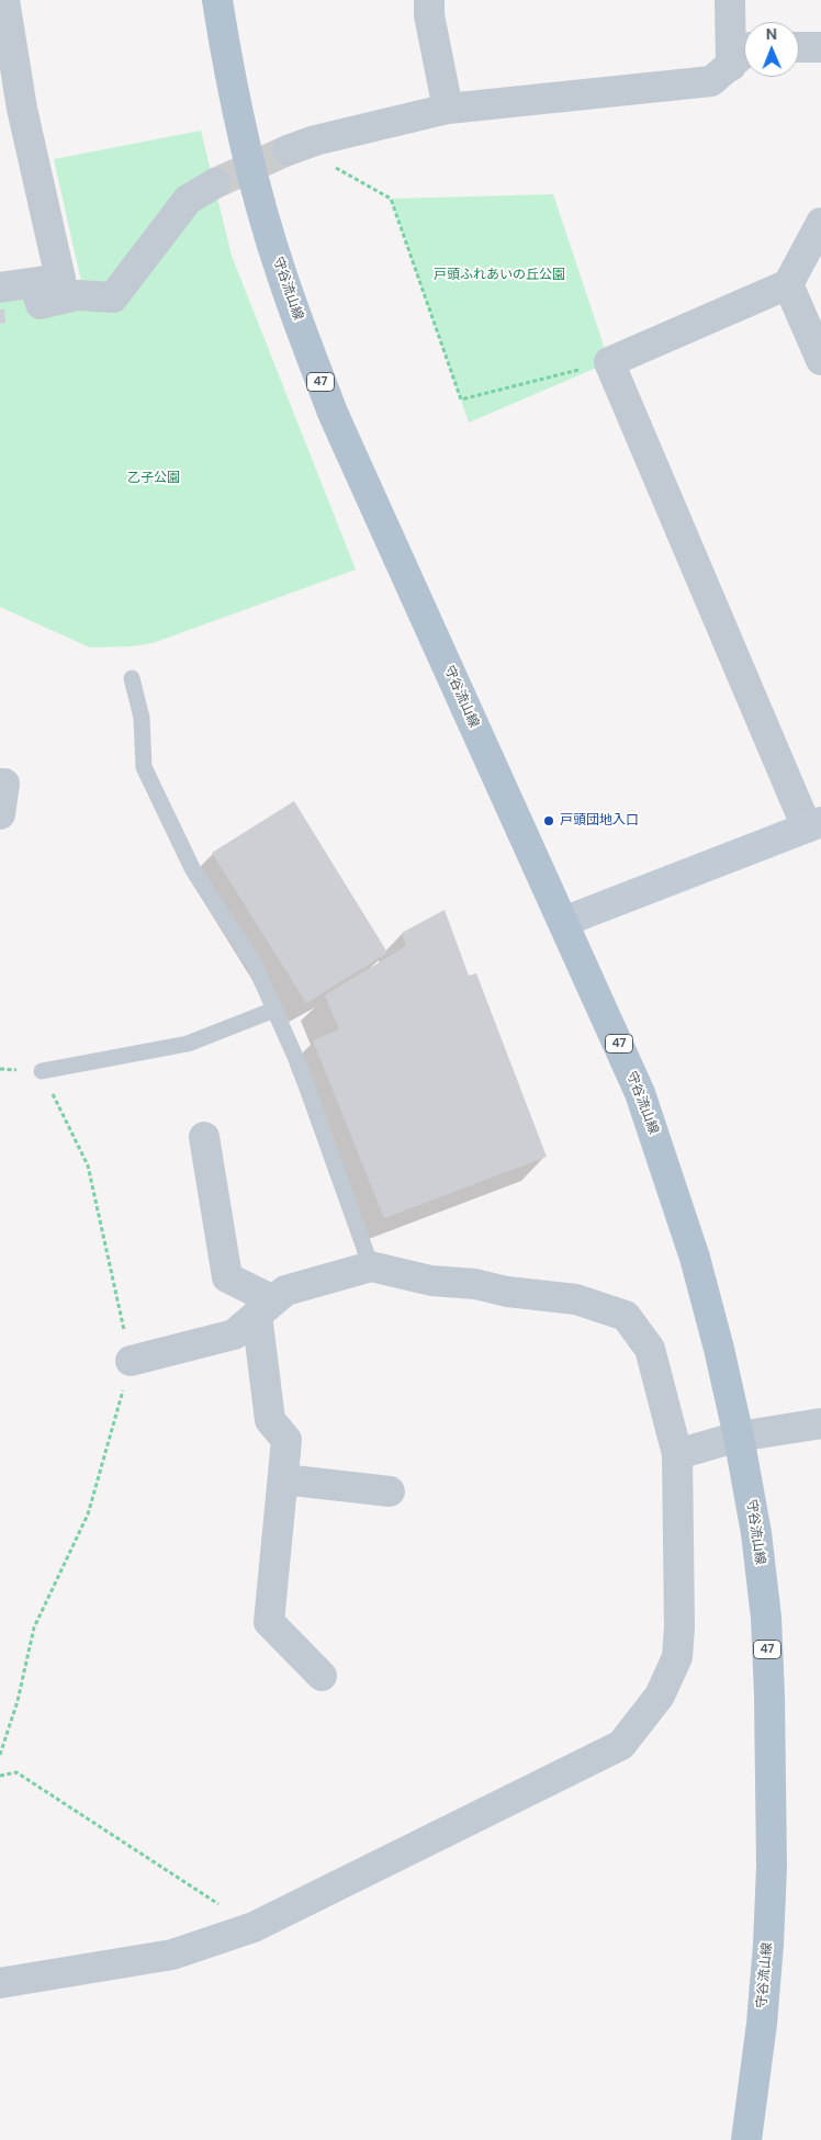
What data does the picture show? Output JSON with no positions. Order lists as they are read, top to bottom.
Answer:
{
  "streets": {
    "main road": ["守谷流山線", "47"]
  },
  "parks": ["戸頭ふれあいの丘公園", "乙子公園"],
  "places": ["戸頭団地入口"],
  "north": "top"
}
